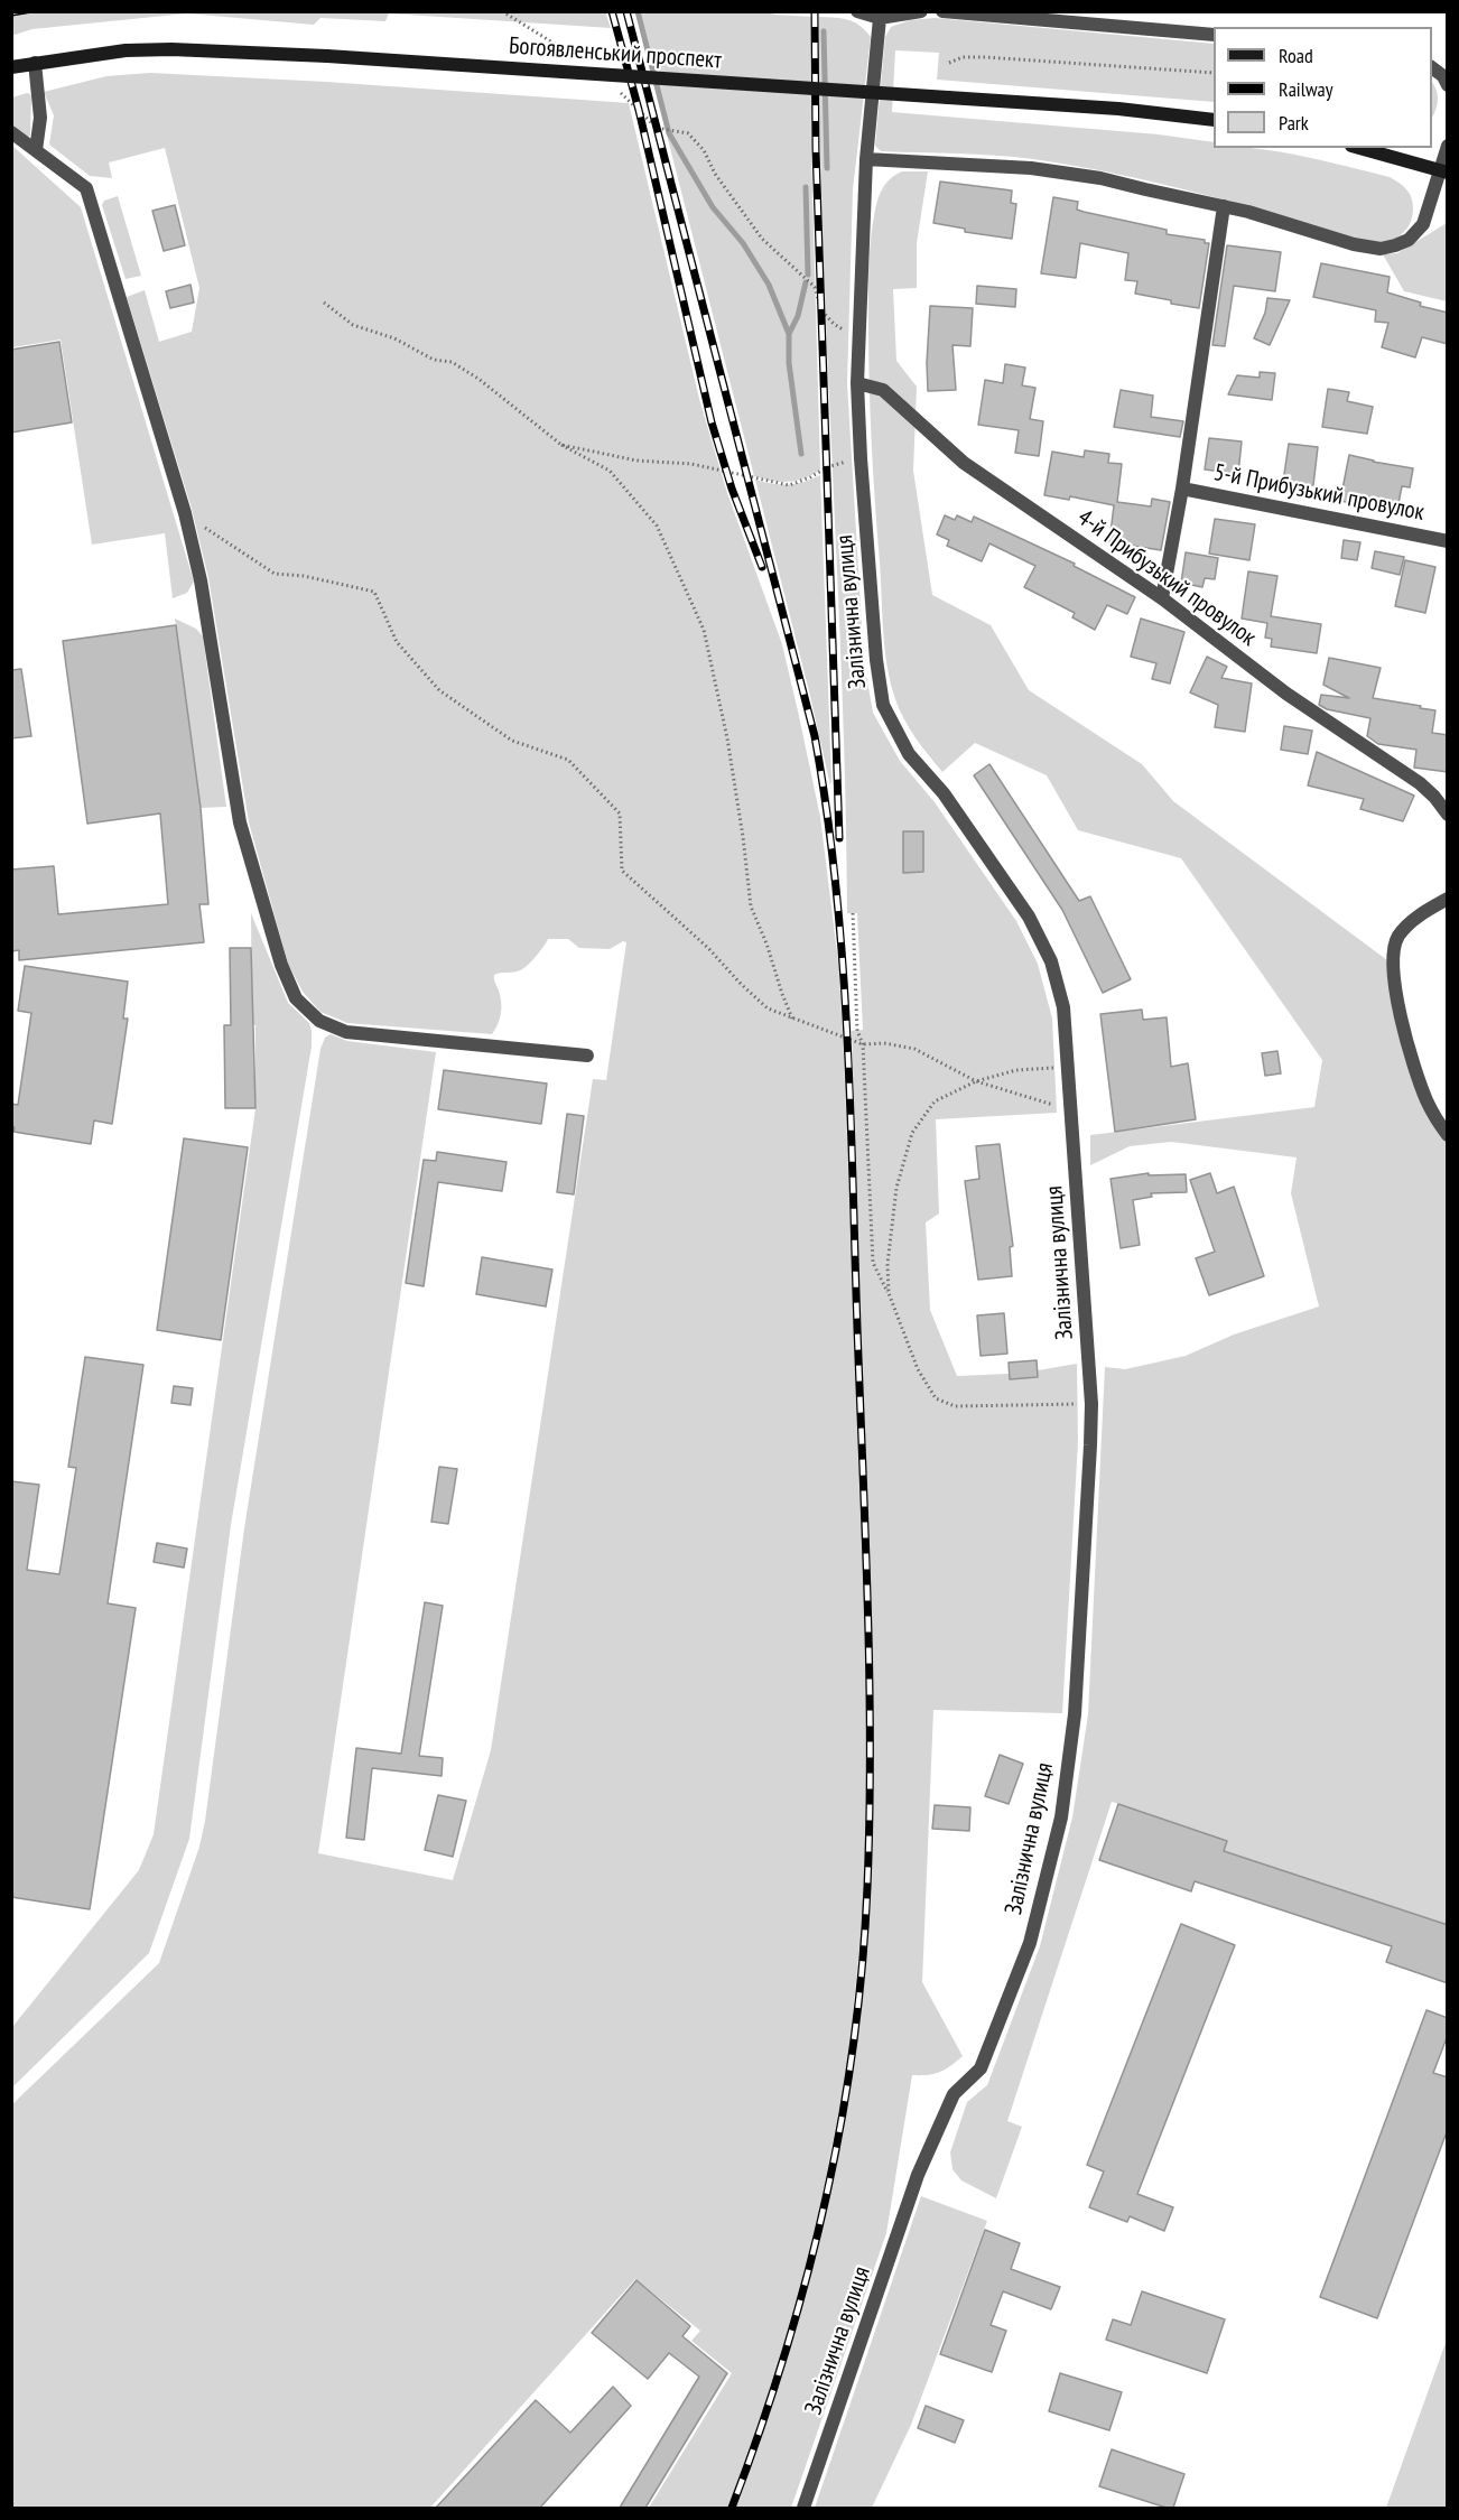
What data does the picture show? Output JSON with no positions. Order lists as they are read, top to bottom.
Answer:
{
  "streets": {
    "main road": ["Богоявленський проспект"],
    "street": ["5-й Прибузький провулок", "4-й Прибузький провулок", "Залізнична вулиця"]
  },
  "crossings": [
    ["4-й Прибузький провулок", "Залізнична вулиця"]
  ],
  "legend": ["Road", "Railway", "Park"]
}
